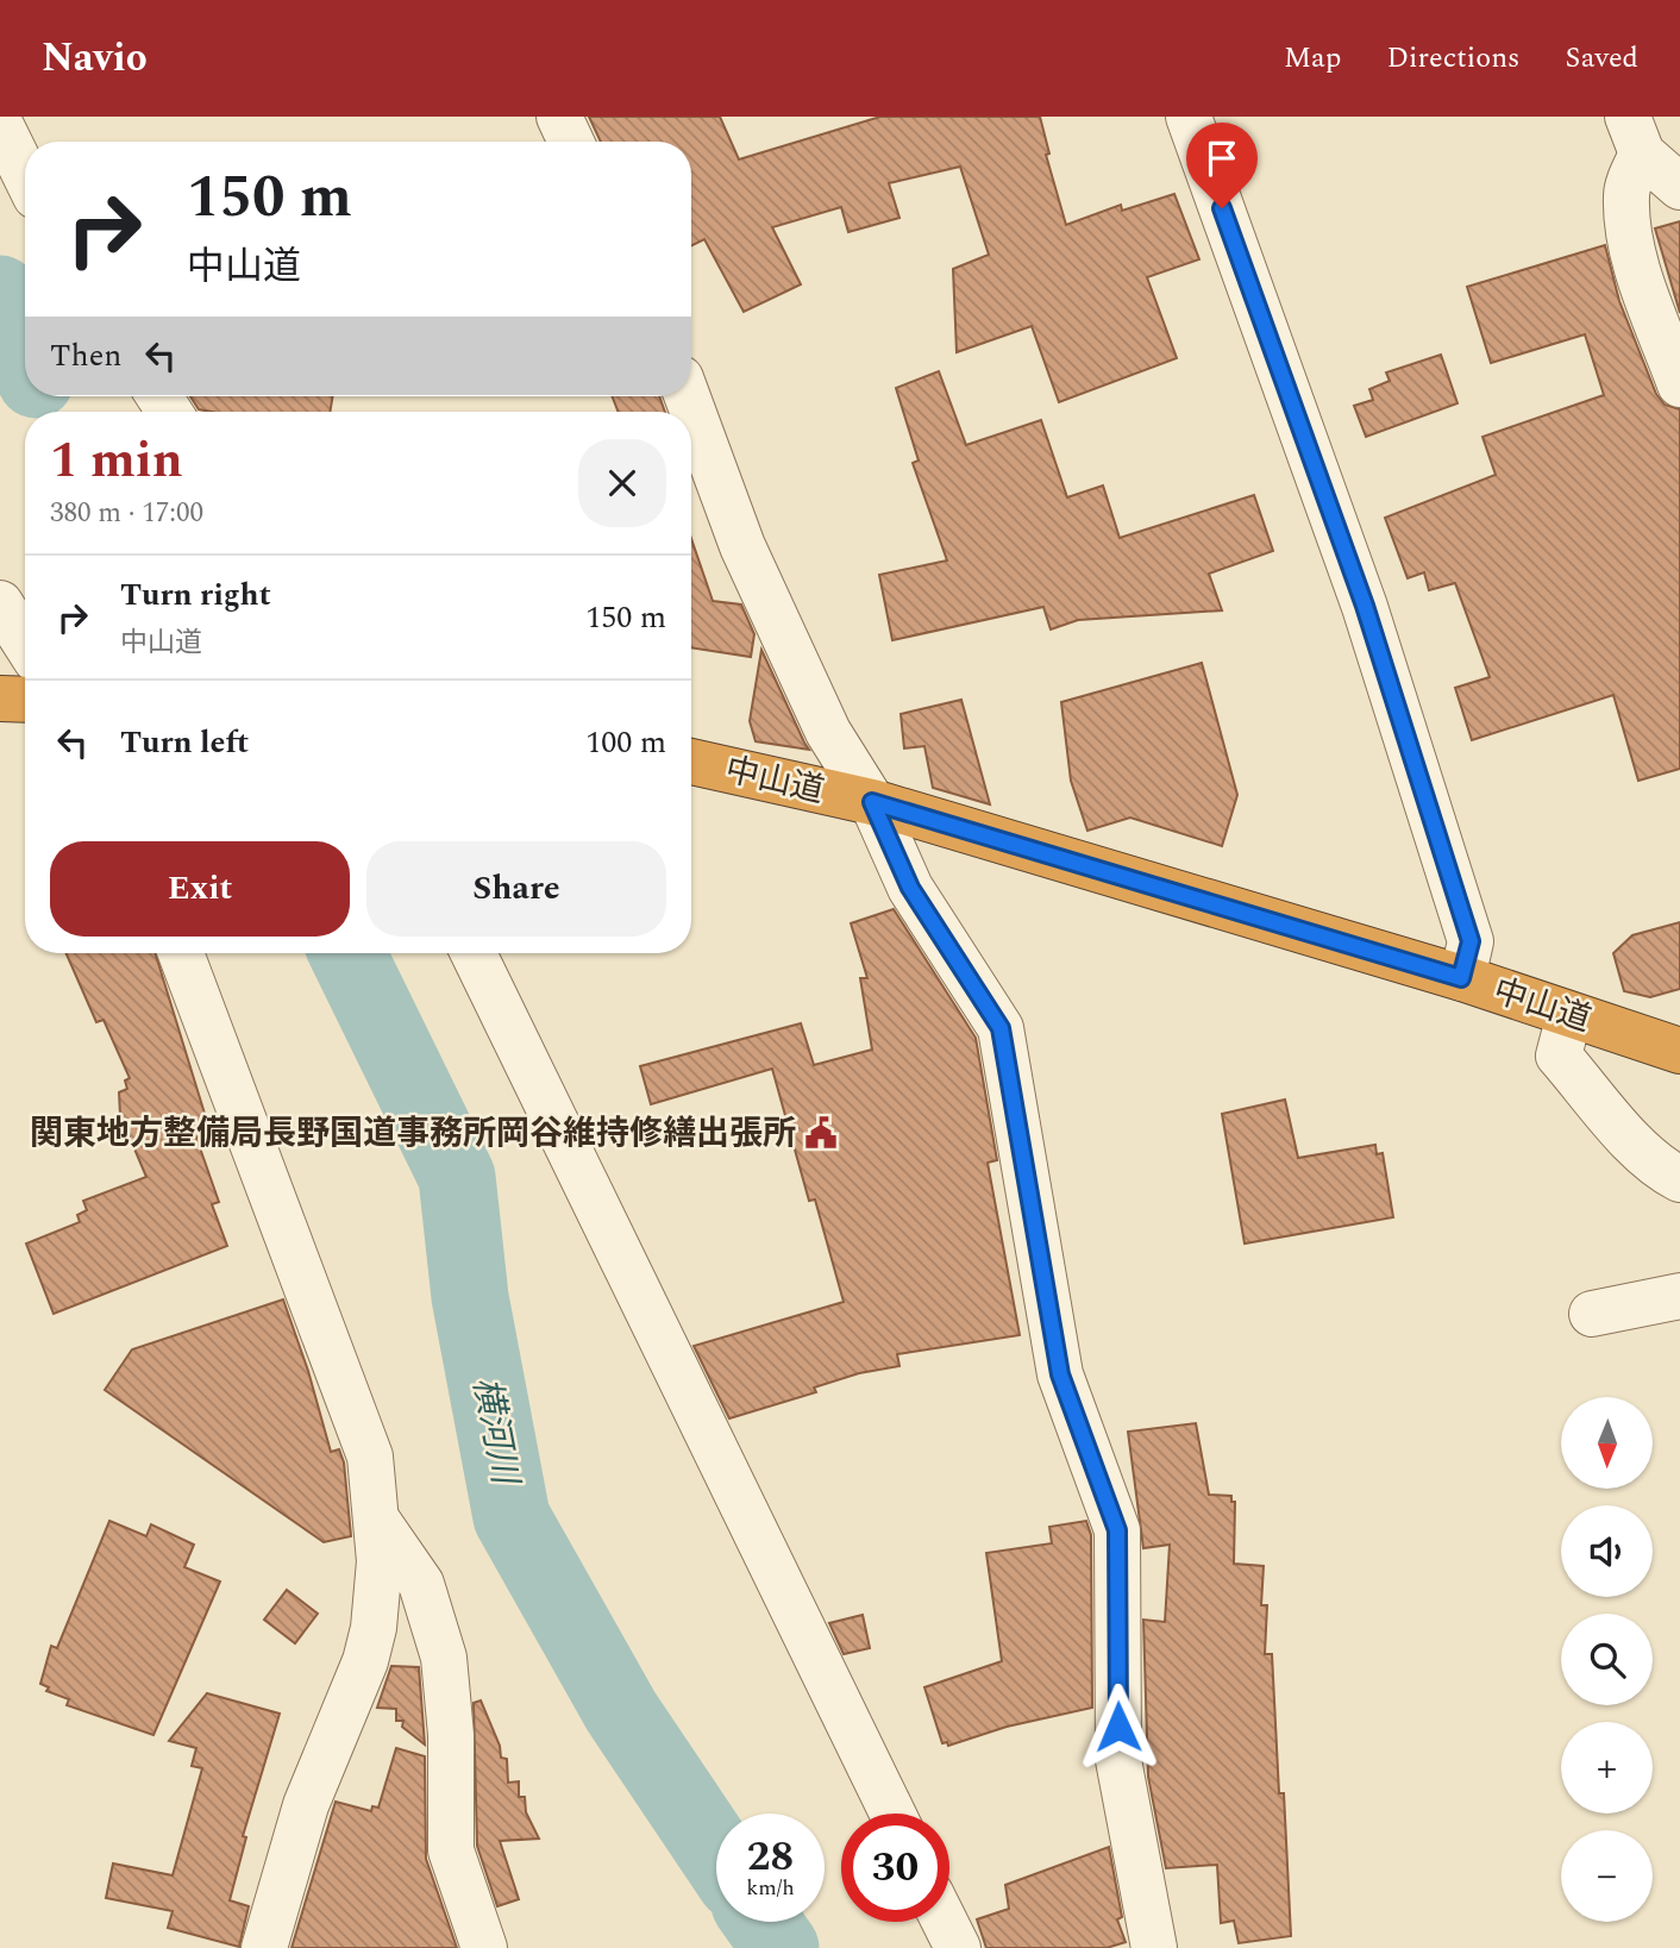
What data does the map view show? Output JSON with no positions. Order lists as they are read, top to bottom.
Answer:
{
  "streets": {
    "highway": ["中山道"]
  },
  "water": ["横河川"],
  "places": {
    "public building": ["関東地方整備局長野国道事務所岡谷維持修繕出張所"]
  },
  "north": "bottom",
  "page": {
    "header": "Navio",
    "nav": ["Map", "Directions", "Saved"],
    "turn": ["150 m", "中山道"],
    "then": "Then",
    "heading": ["1 min", "380 m · 17:00"],
    "list": [
      {
        "name": "Turn right",
        "note": "中山道",
        "value": "150 m"
      },
      {
        "name": "Turn left",
        "value": "100 m"
      }
    ],
    "buttons": ["Exit", "Share"],
    "map_buttons": ["+", "−"],
    "speed": "28 km/h",
    "limit": "30"
  }
}
